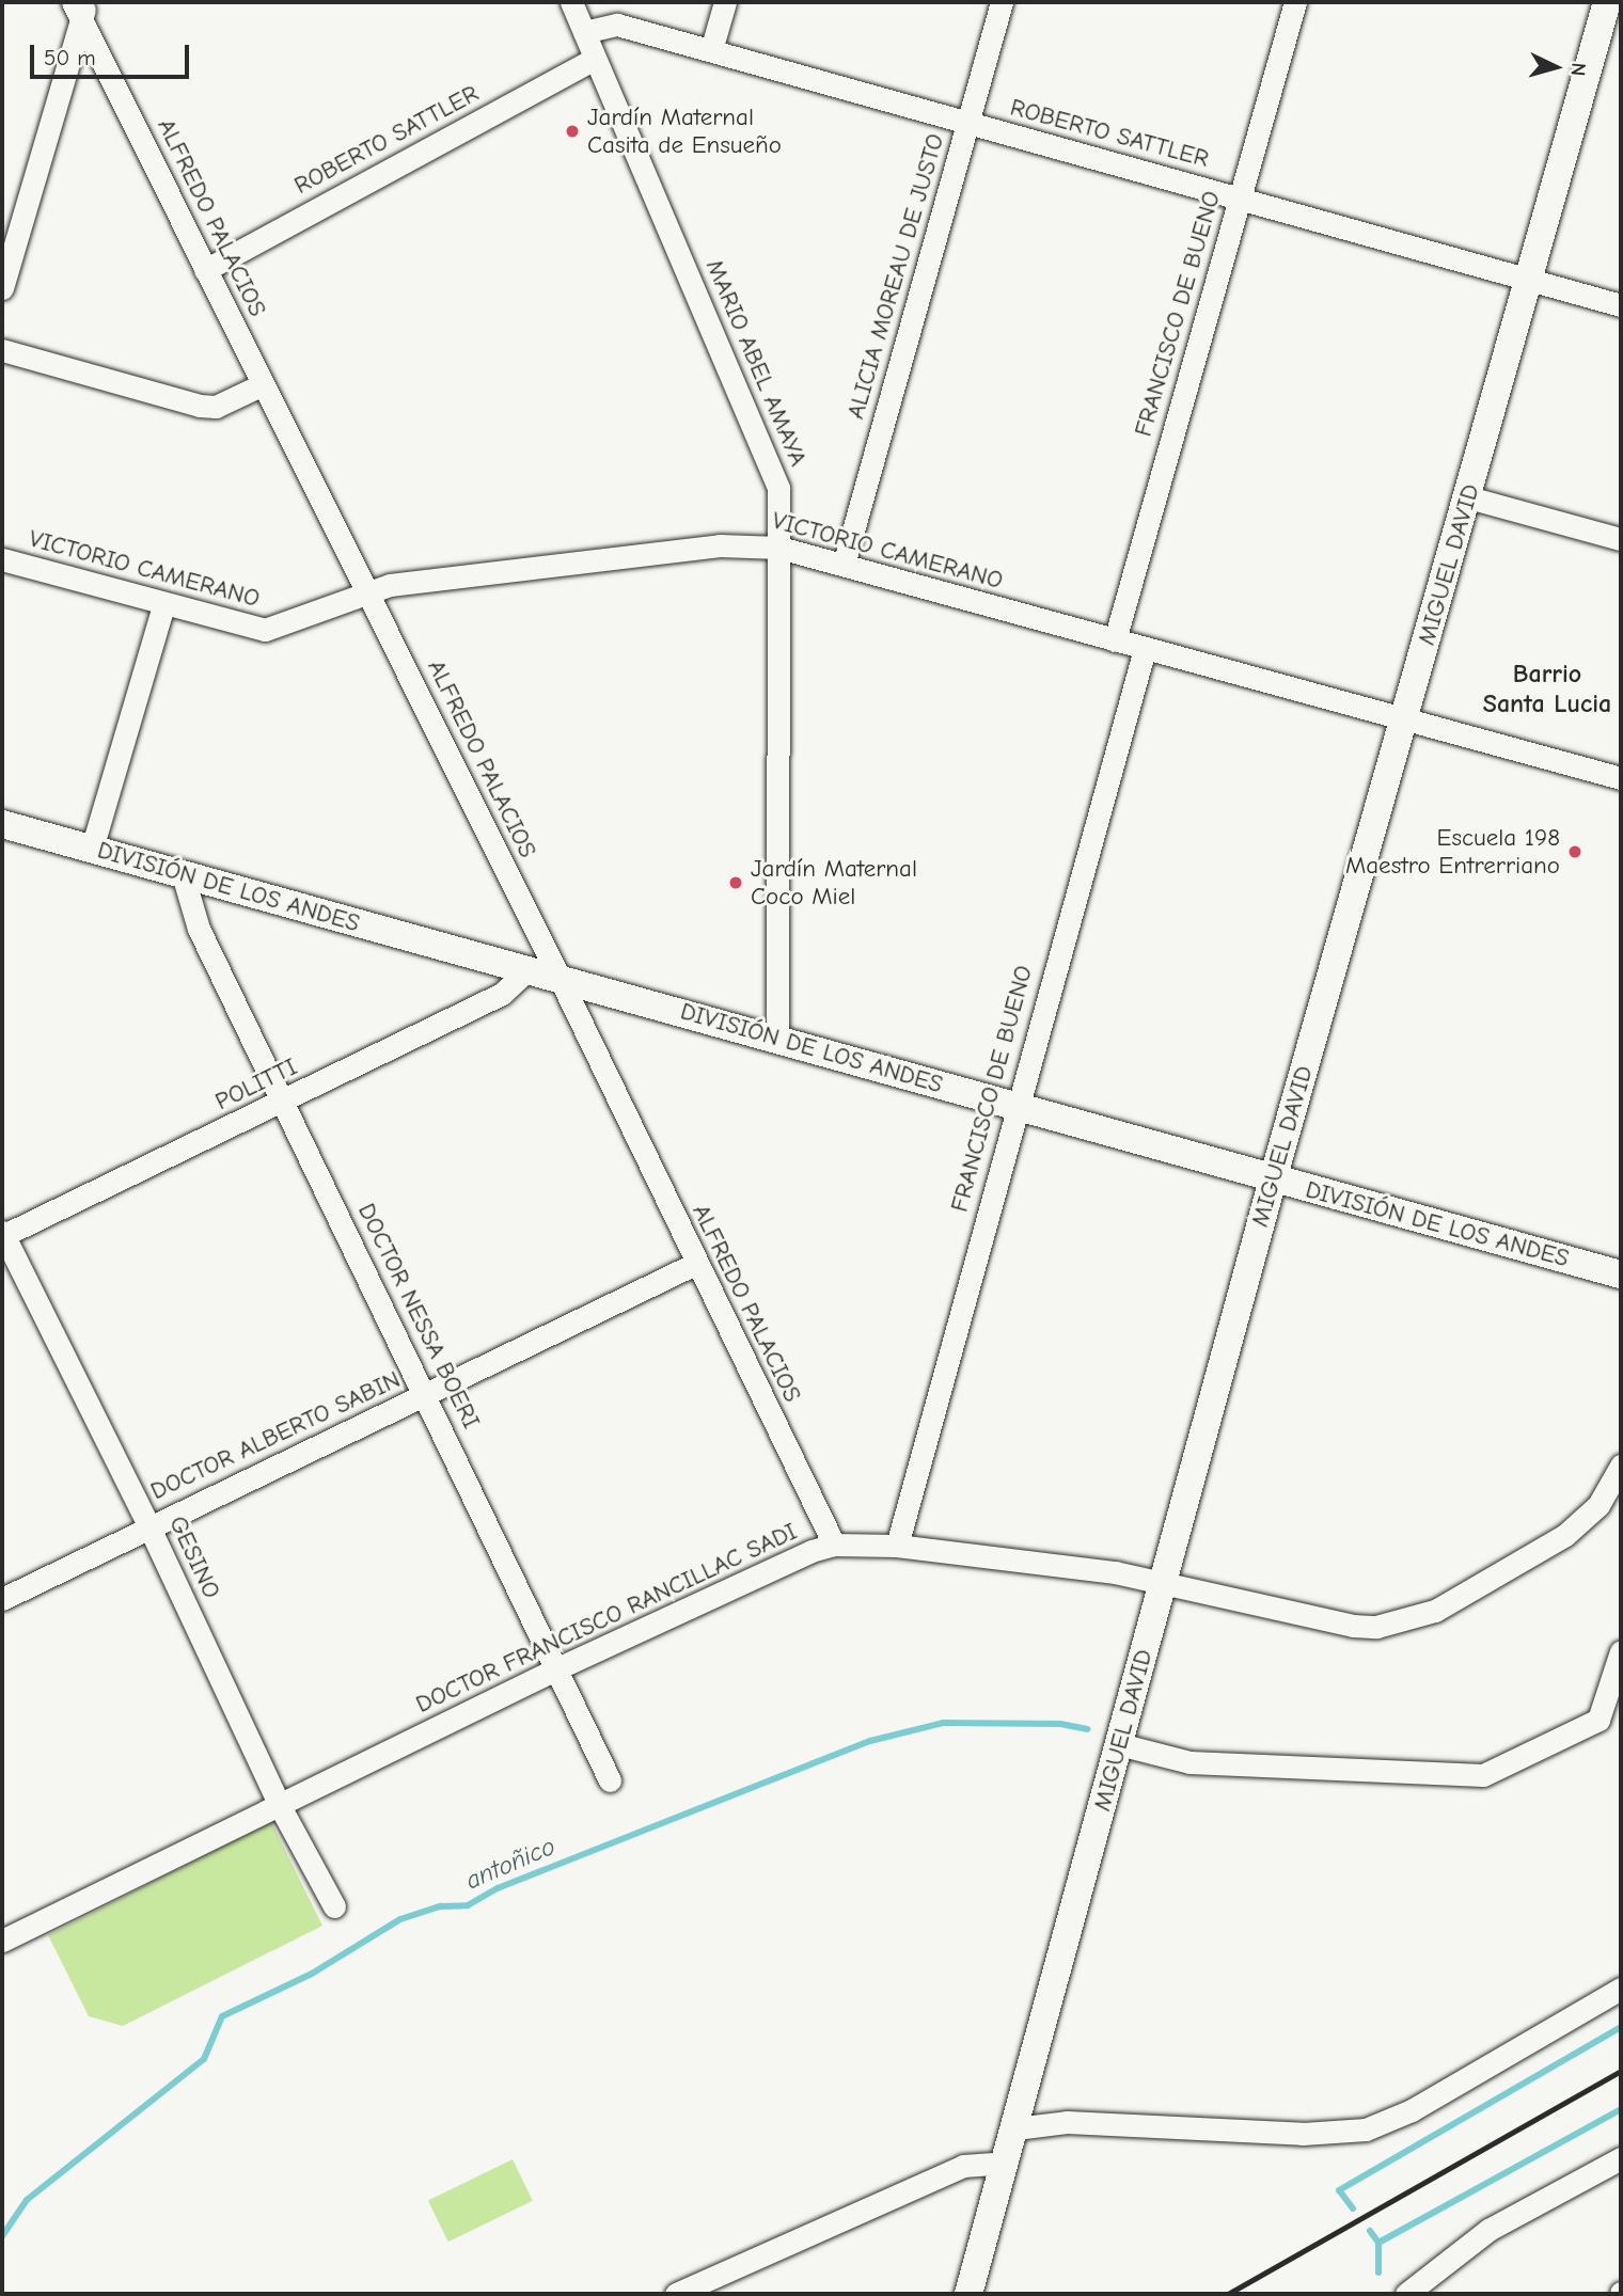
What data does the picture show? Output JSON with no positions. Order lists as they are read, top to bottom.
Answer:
{
  "streets": {
    "street": [
      "ROBERTO SATTLER",
      "ALFREDO PALACIOS",
      "ALICIA MOREAU DE JUSTO",
      "FRANCISCO DE BUENO",
      "MARIO ABEL AMAYA",
      "VICTORIO CAMERANO",
      "MIGUEL DAVID",
      "DIVISIÓN DE LOS ANDES",
      "POLITTI",
      "DOCTOR NESSA BOERI",
      "DOCTOR ALBERTO SABIN",
      "GESINO",
      "DOCTOR FRANCISCO RANCILLAC SADI"
    ]
  },
  "crossings": [
    ["ROBERTO SATTLER", "ALFREDO PALACIOS"],
    ["ROBERTO SATTLER", "ALICIA MOREAU DE JUSTO"],
    ["ROBERTO SATTLER", "FRANCISCO DE BUENO"],
    ["ROBERTO SATTLER", "MARIO ABEL AMAYA"],
    ["ROBERTO SATTLER", "MIGUEL DAVID"],
    ["ALFREDO PALACIOS", "VICTORIO CAMERANO"],
    ["ALFREDO PALACIOS", "DIVISIÓN DE LOS ANDES"],
    ["ALFREDO PALACIOS", "DOCTOR ALBERTO SABIN"],
    ["ALFREDO PALACIOS", "DOCTOR FRANCISCO RANCILLAC SADI"],
    ["ALICIA MOREAU DE JUSTO", "VICTORIO CAMERANO"],
    ["FRANCISCO DE BUENO", "VICTORIO CAMERANO"],
    ["FRANCISCO DE BUENO", "DIVISIÓN DE LOS ANDES"],
    ["FRANCISCO DE BUENO", "DOCTOR FRANCISCO RANCILLAC SADI"],
    ["MARIO ABEL AMAYA", "VICTORIO CAMERANO"],
    ["MARIO ABEL AMAYA", "DIVISIÓN DE LOS ANDES"],
    ["VICTORIO CAMERANO", "MIGUEL DAVID"],
    ["MIGUEL DAVID", "DIVISIÓN DE LOS ANDES"],
    ["MIGUEL DAVID", "DOCTOR FRANCISCO RANCILLAC SADI"],
    ["DIVISIÓN DE LOS ANDES", "POLITTI"],
    ["DIVISIÓN DE LOS ANDES", "DOCTOR NESSA BOERI"],
    ["POLITTI", "DOCTOR NESSA BOERI"],
    ["POLITTI", "GESINO"],
    ["DOCTOR NESSA BOERI", "DOCTOR ALBERTO SABIN"],
    ["DOCTOR NESSA BOERI", "DOCTOR FRANCISCO RANCILLAC SADI"],
    ["DOCTOR ALBERTO SABIN", "GESINO"],
    ["GESINO", "DOCTOR FRANCISCO RANCILLAC SADI"]
  ],
  "districts": ["Barrio Santa Lucia"],
  "water": ["antoñico"],
  "places": ["Jardín Maternal Casita de Ensueño", "Escuela 198 Maestro Entrerriano", "Jardín Maternal Coco Miel"],
  "scale_bar": "50 m",
  "north": "right"
}
